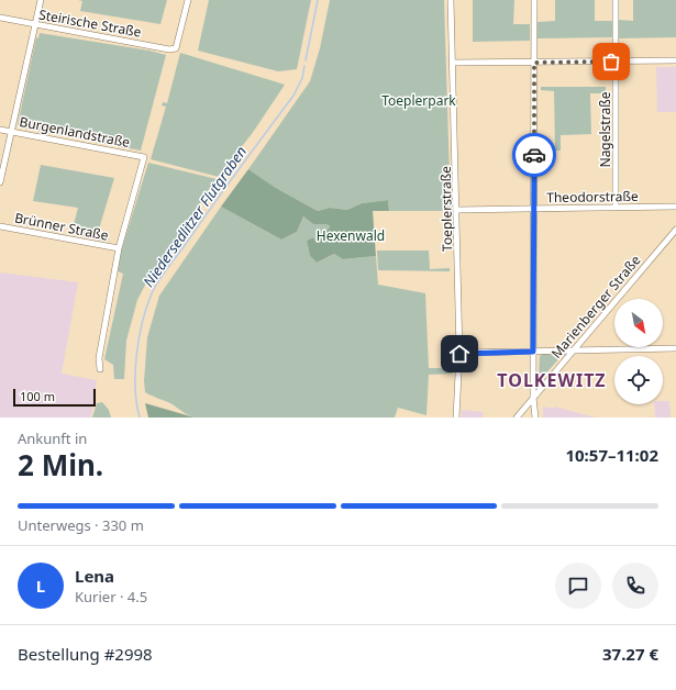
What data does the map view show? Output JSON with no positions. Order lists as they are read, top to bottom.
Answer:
{
  "streets": {
    "street": [
      "Steirische Straße",
      "Nagelstraße",
      "Burgenlandstraße",
      "Theodorstraße",
      "Toeplerstraße",
      "Brünner Straße",
      "Marienberger Straße"
    ]
  },
  "crossings": [
    ["Nagelstraße", "Theodorstraße"],
    ["Burgenlandstraße", "Brünner Straße"],
    ["Theodorstraße", "Toeplerstraße"]
  ],
  "districts": ["TOLKEWITZ"],
  "water": ["Niedersedlitzer Flutgraben"],
  "parks": ["Toeplerpark", "Hexenwald"],
  "scale_bar": "100 m",
  "north": "bottom right",
  "page": {
    "scale": "100 m",
    "heading": ["2 Min.", "Ankunft in", "10:57–11:02"],
    "panel": [
      "Lena",
      "Kurier · 4.5",
      "Bestellung #2998",
      "37.27 €"
    ],
    "bar": "Unterwegs · 330 m",
    "round": "L"
  }
}
